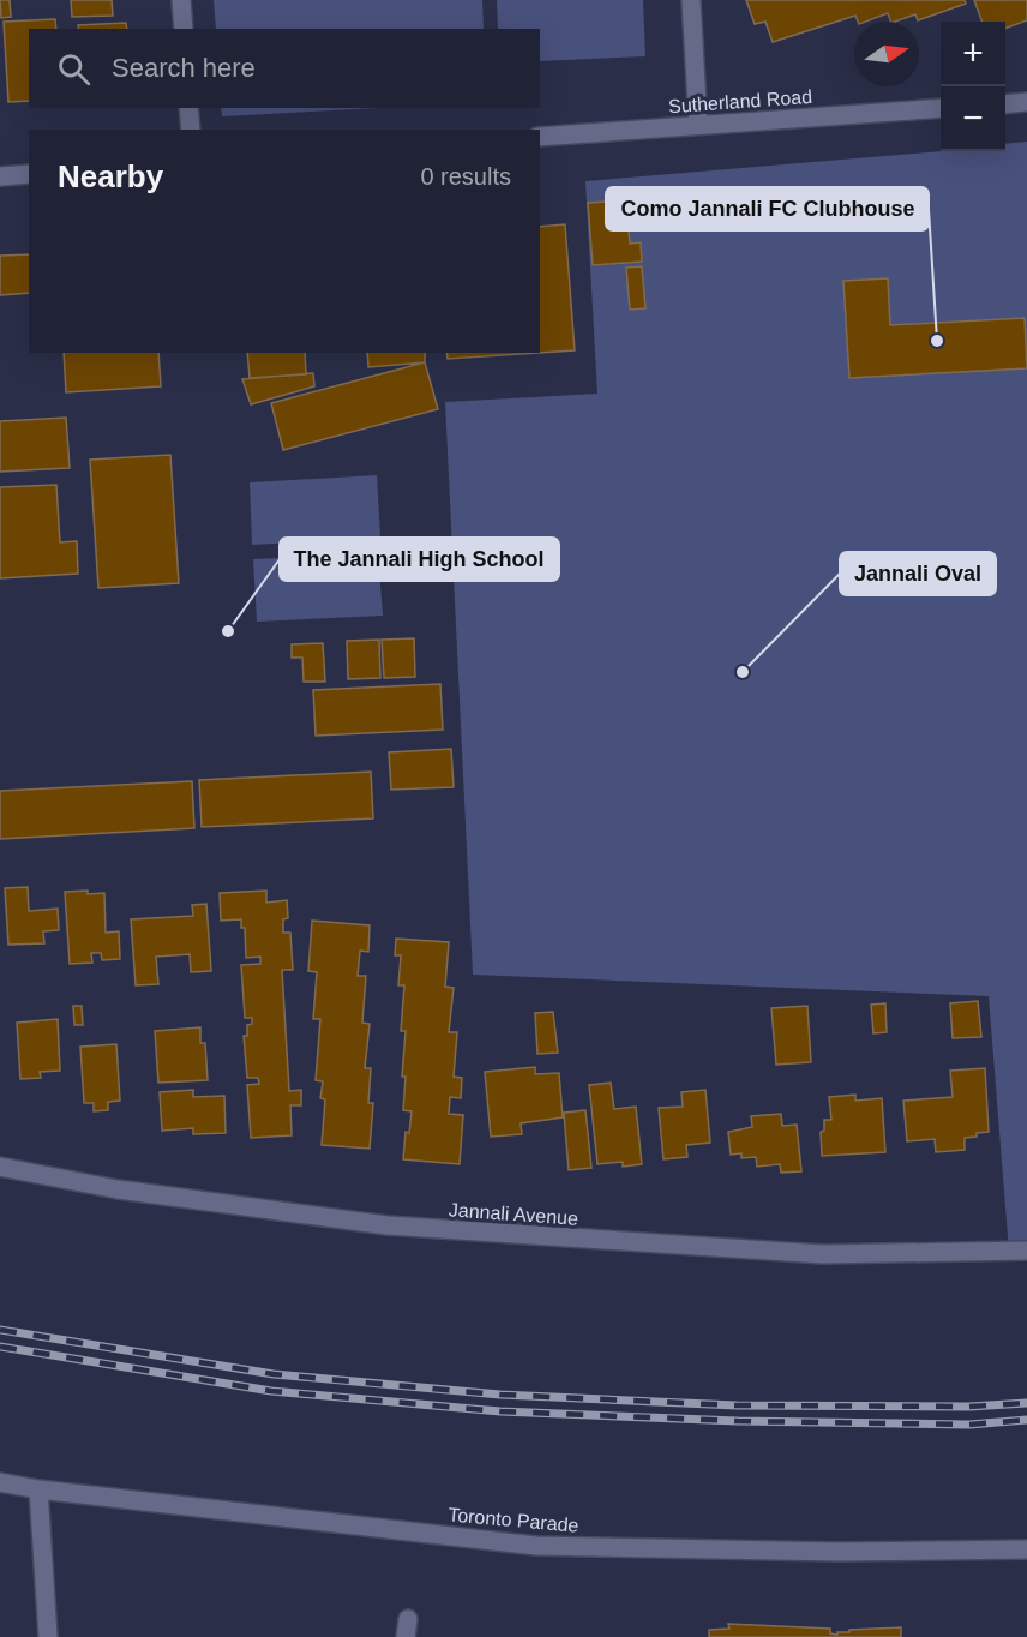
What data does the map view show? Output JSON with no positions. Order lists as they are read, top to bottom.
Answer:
{
  "streets": {
    "street": ["Sutherland Road", "Jannali Avenue", "Toronto Parade"]
  },
  "places": ["Como Jannali FC Clubhouse", "The Jannali High School", "Jannali Oval"],
  "north": "right",
  "page": {
    "map_buttons": ["+", "−"],
    "search": "Search here",
    "heading": ["Nearby", "0 results"]
  }
}
